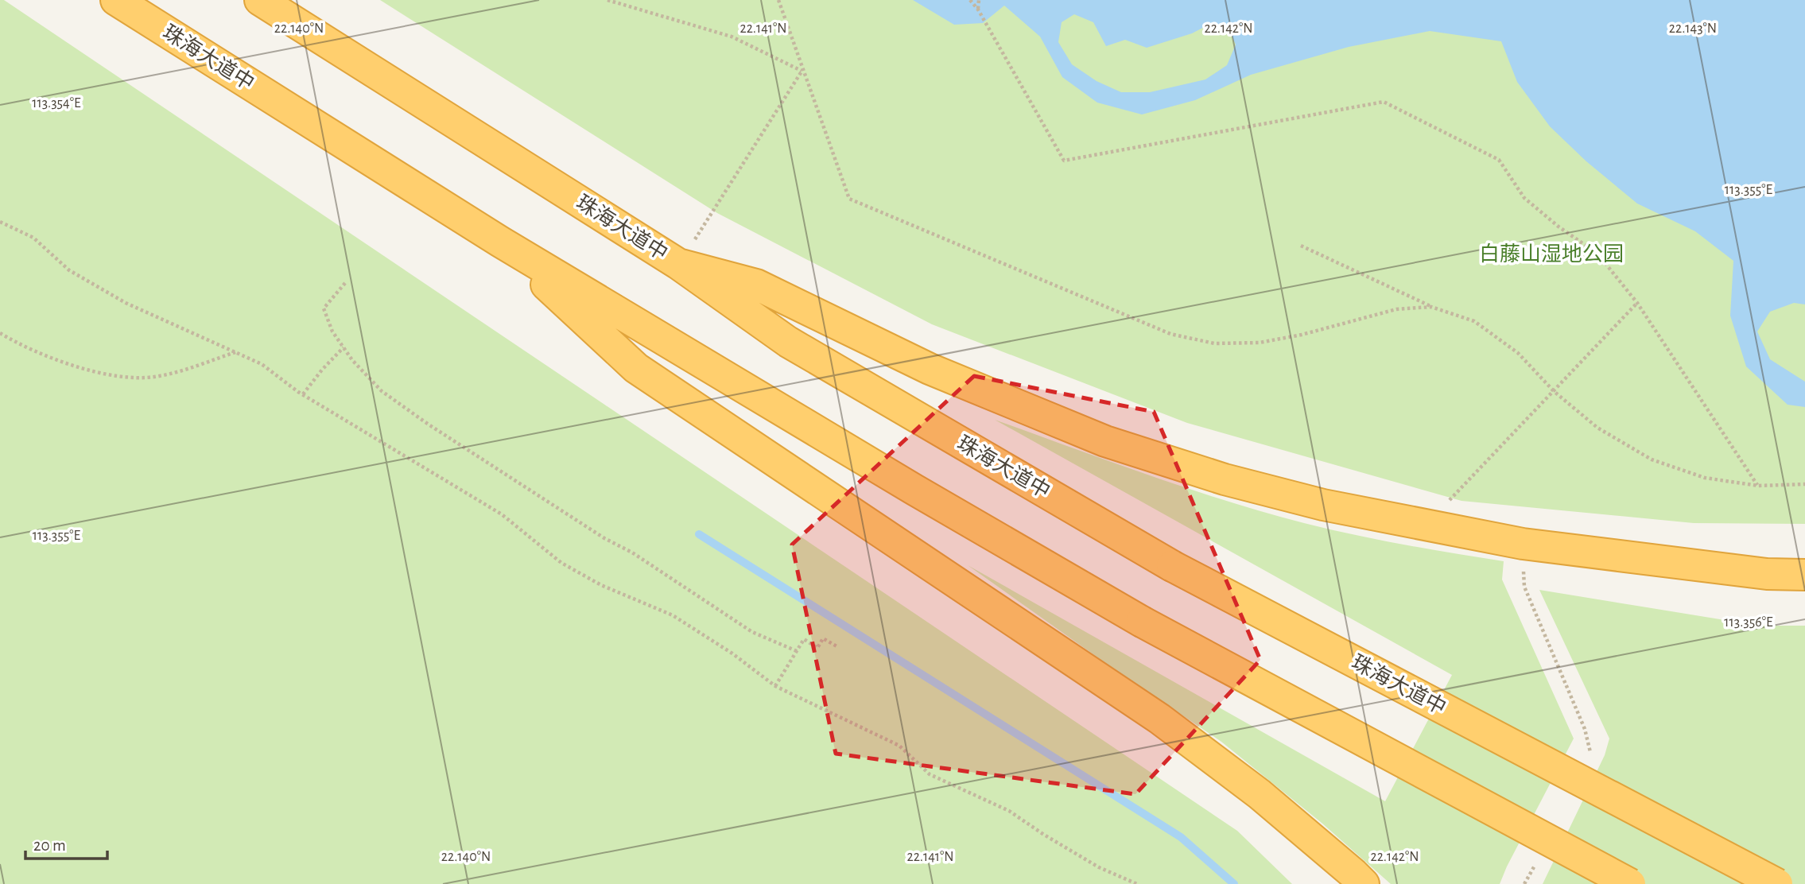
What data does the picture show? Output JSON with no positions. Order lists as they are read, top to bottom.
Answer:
{
  "streets": {
    "highway": ["珠海大道中"]
  },
  "parks": ["白藤山湿地公园"],
  "scale_bar": "20 m",
  "coordinates": [
    "22.140°N",
    "22.141°N",
    "22.142°N",
    "22.143°N",
    "113.354°E",
    "113.355°E",
    "113.356°E"
  ]
}
